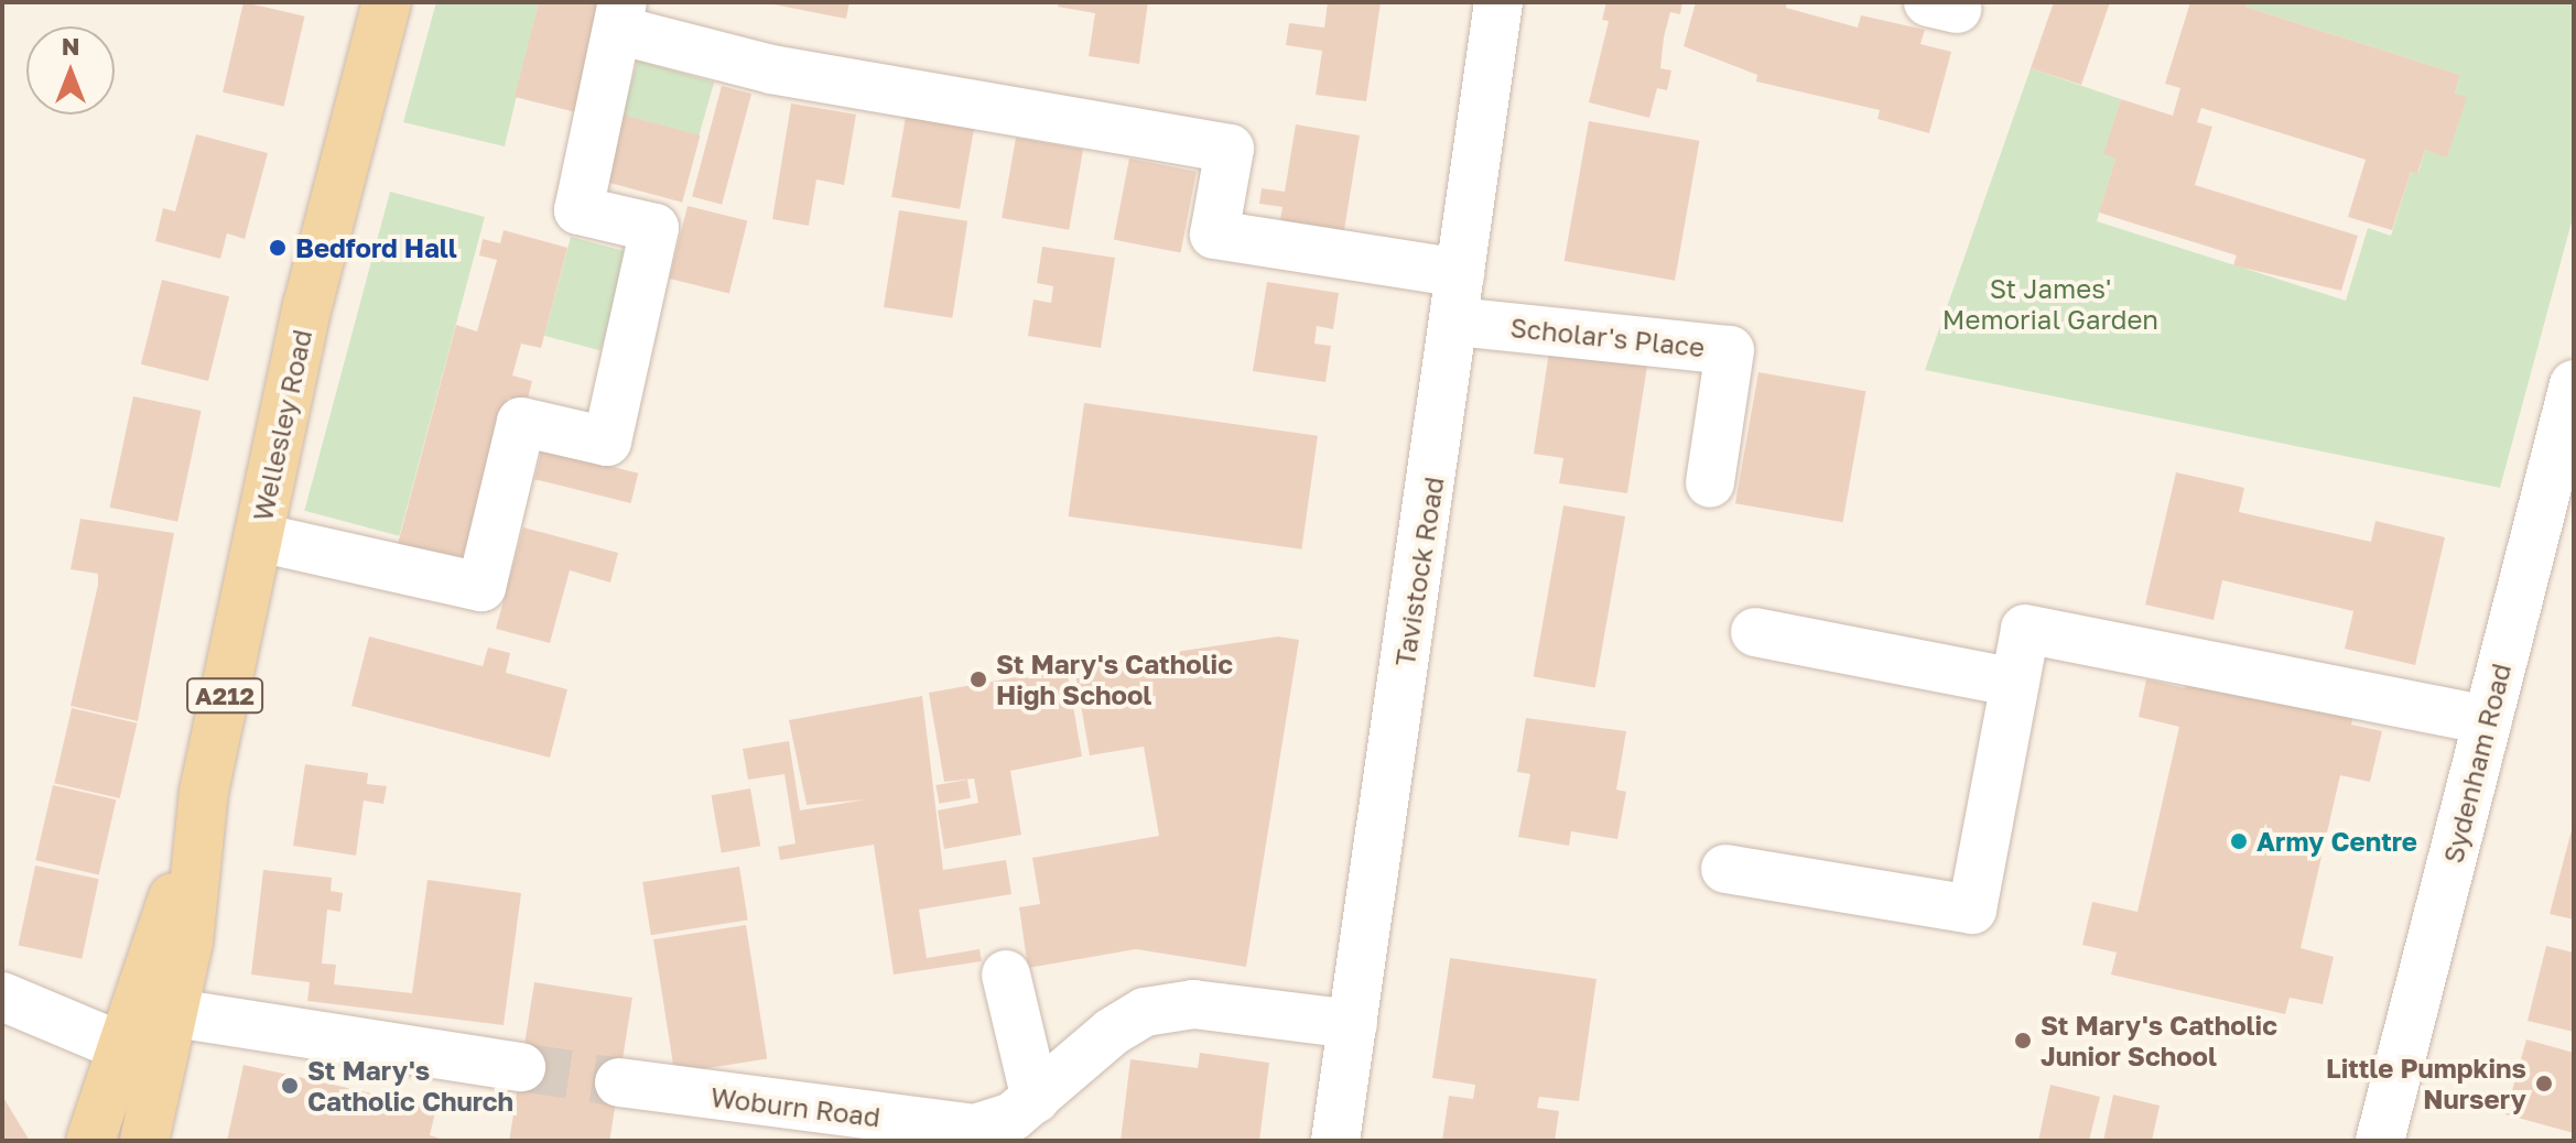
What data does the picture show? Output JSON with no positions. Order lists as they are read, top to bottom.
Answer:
{
  "streets": {
    "main road": ["Wellesley Road", "A212"],
    "street": [
      "Scholar's Place",
      "Tavistock Road",
      "Sydenham Road",
      "Woburn Road"
    ]
  },
  "crossings": [
    ["Scholar's Place", "Tavistock Road"],
    ["Tavistock Road", "Woburn Road"]
  ],
  "parks": ["St James' Memorial Garden"],
  "places": [
    "Bedford Hall",
    "St Mary's Catholic High School",
    "Army Centre",
    "St Mary's Catholic Junior School",
    "Little Pumpkins Nursery",
    "St Mary's Catholic Church"
  ],
  "north": "top"
}
